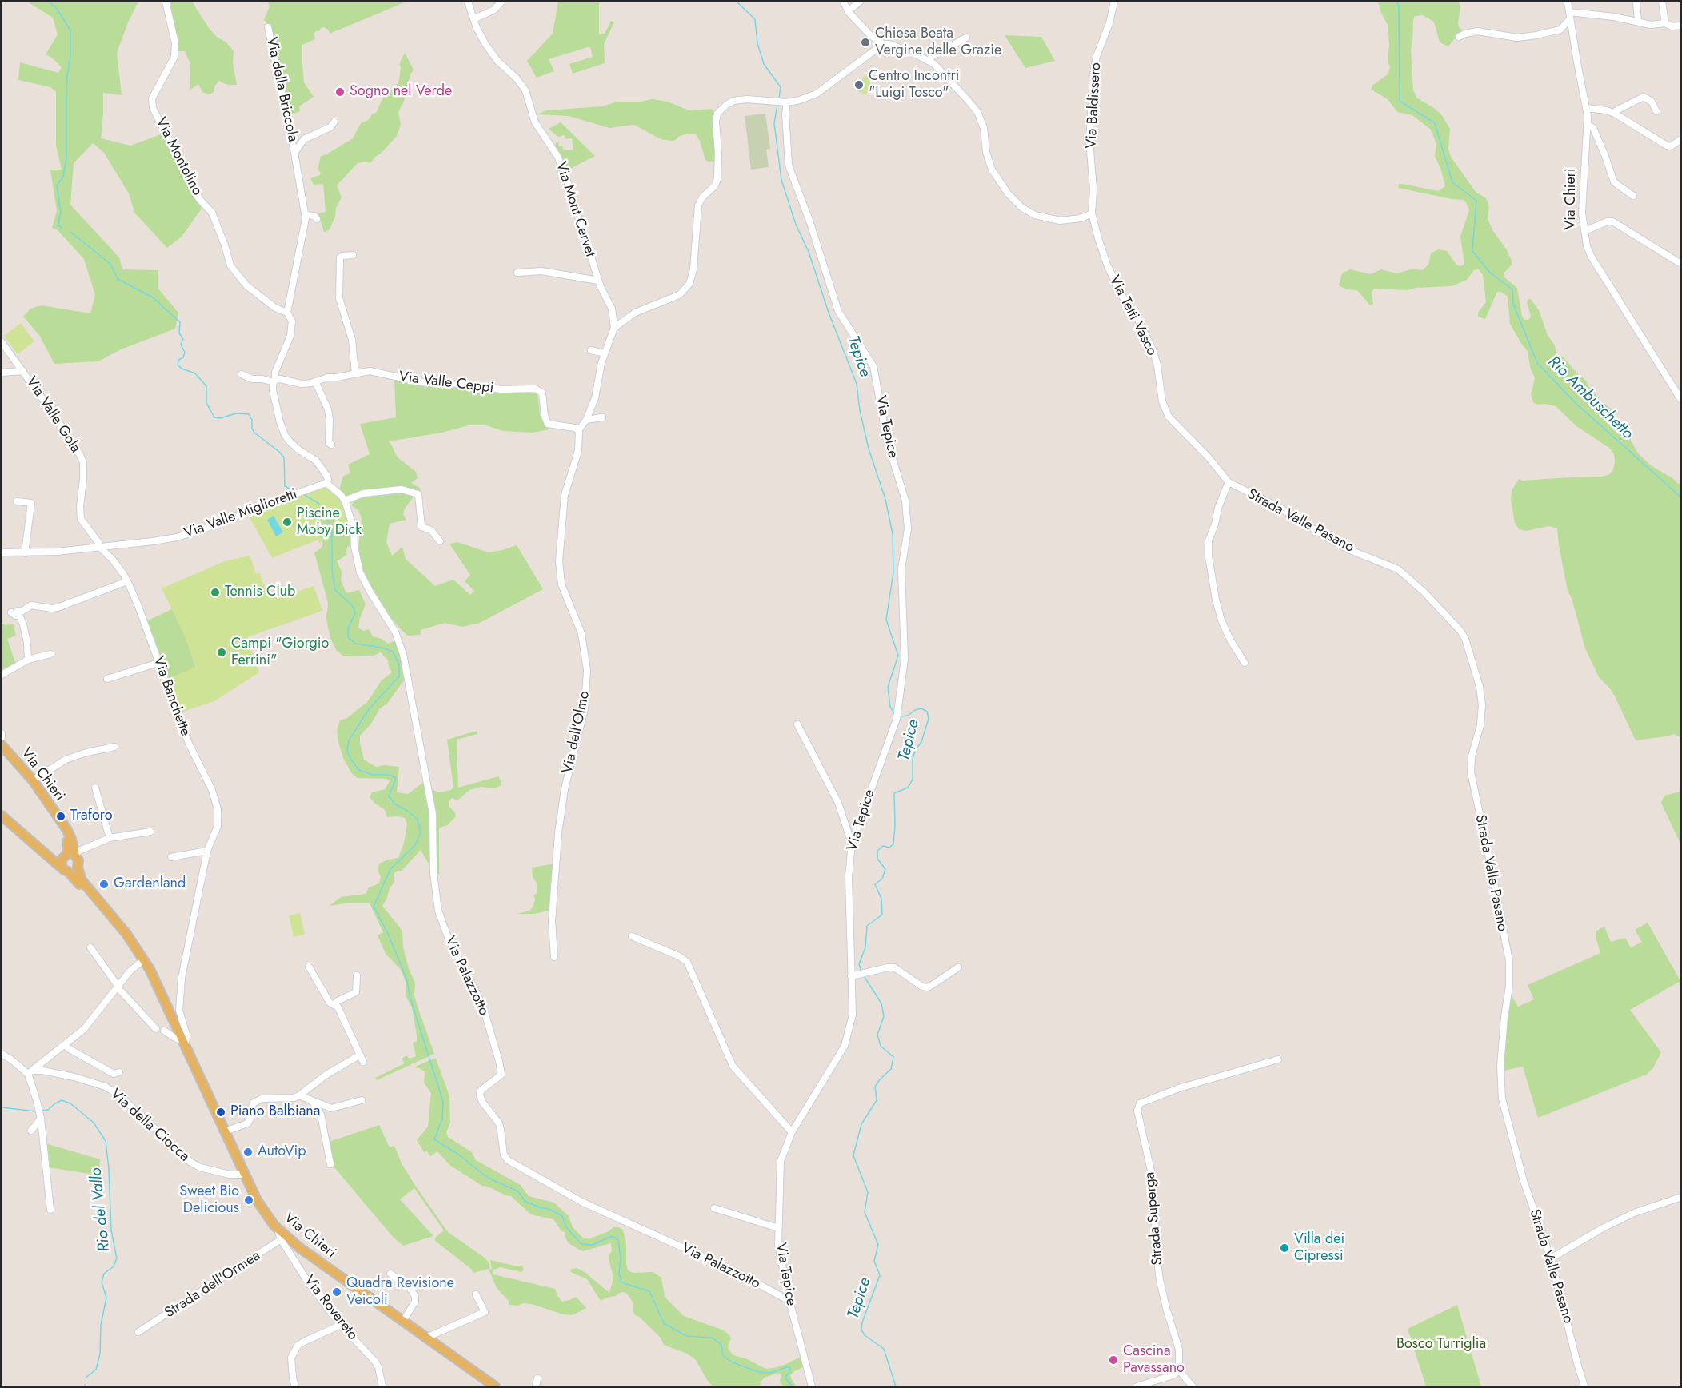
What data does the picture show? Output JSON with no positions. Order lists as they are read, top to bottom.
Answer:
{
  "streets": {
    "main road": ["Via Chieri"],
    "street": [
      "Via della Briccola",
      "Via Baldissero",
      "Via Montolino",
      "Via Mont Cervet",
      "Via Tetti Vasco",
      "Via Valle Ceppi",
      "Via Valle Gola",
      "Via Tepice",
      "Via Valle Miglioretti",
      "Strada Valle Pasano",
      "Via Banchette",
      "Via dell'Olmo",
      "Via Palazzotto",
      "Via della Ciocca",
      "Strada Superga",
      "Strada dell'Ormea",
      "Via Rovereto"
    ]
  },
  "crossings": [
    ["Via della Briccola", "Via Montolino"],
    ["Via Baldissero", "Via Tetti Vasco"],
    ["Via Chieri", "Via Banchette"],
    ["Via Chieri", "Via della Ciocca"],
    ["Via Chieri", "Strada dell'Ormea"],
    ["Via Chieri", "Via Rovereto"],
    ["Via Tetti Vasco", "Strada Valle Pasano"],
    ["Via Valle Ceppi", "Via dell'Olmo"],
    ["Via Valle Gola", "Via Valle Miglioretti"],
    ["Via Valle Gola", "Via Banchette"],
    ["Via Tepice", "Via Palazzotto"],
    ["Via Valle Miglioretti", "Via Banchette"],
    ["Via Valle Miglioretti", "Via Palazzotto"],
    ["Strada dell'Ormea", "Via Rovereto"]
  ],
  "water": ["Tepice", "Rio Ambuschetto", "Rio del Vallo"],
  "parks": ["Bosco Turriglia"],
  "places": [
    "Chiesa Beata Vergine delle Grazie",
    "Centro Incontri \"Luigi Tosco\"",
    "Sogno nel Verde",
    "Piscine Moby Dick",
    "Tennis Club",
    "Campi \"Giorgio Ferrini\"",
    "Traforo",
    "Gardenland",
    "Piano Balbiana",
    "AutoVip",
    "Sweet Bio Delicious",
    "Villa dei Cipressi",
    "Quadra Revisione Veicoli",
    "Cascina Pavassano"
  ]
}
